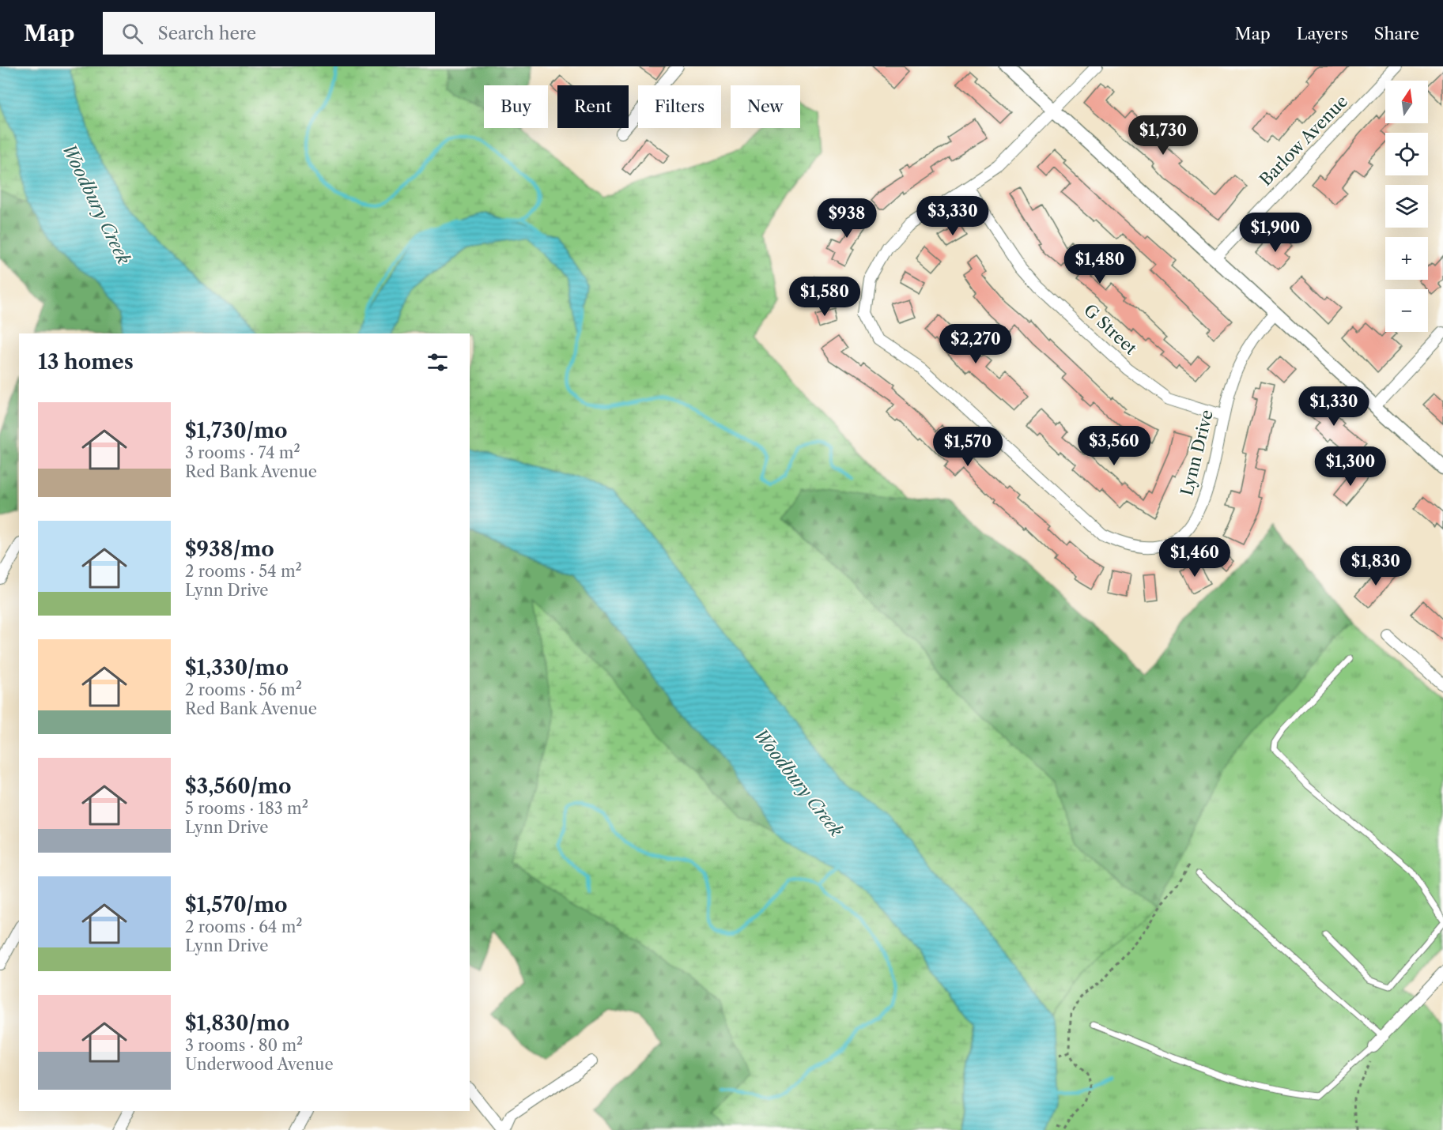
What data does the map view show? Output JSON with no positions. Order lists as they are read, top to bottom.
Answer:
{
  "streets": {
    "street": ["Barlow Avenue", "G Street", "Lynn Drive"]
  },
  "crossings": [
    ["G Street", "Lynn Drive"]
  ],
  "water": ["Woodbury Creek"],
  "north": "top",
  "page": {
    "header": "Map",
    "search": "Search here",
    "nav": ["Map", "Layers", "Share"],
    "map_buttons": ["+", "−"],
    "chip": [
      "Buy",
      "Rent",
      "Filters",
      "New"
    ],
    "price": [
      "$1,730",
      "$3,330",
      "$938",
      "$1,900",
      "$1,480",
      "$1,580",
      "$2,270",
      "$1,330",
      "$3,560",
      "$1,570",
      "$1,300",
      "$1,460",
      "$1,830"
    ],
    "heading": "13 homes",
    "list": [
      {
        "name": "$1,730/mo",
        "note": "3 rooms · 74 m² · Red Bank Avenue"
      },
      {
        "name": "$938/mo",
        "note": "2 rooms · 54 m² · Lynn Drive"
      },
      {
        "name": "$1,330/mo",
        "note": "2 rooms · 56 m² · Red Bank Avenue"
      },
      {
        "name": "$3,560/mo",
        "note": "5 rooms · 183 m² · Lynn Drive"
      },
      {
        "name": "$1,570/mo",
        "note": "2 rooms · 64 m² · Lynn Drive"
      },
      {
        "name": "$1,830/mo",
        "note": "3 rooms · 80 m² · Underwood Avenue"
      }
    ]
  }
}
